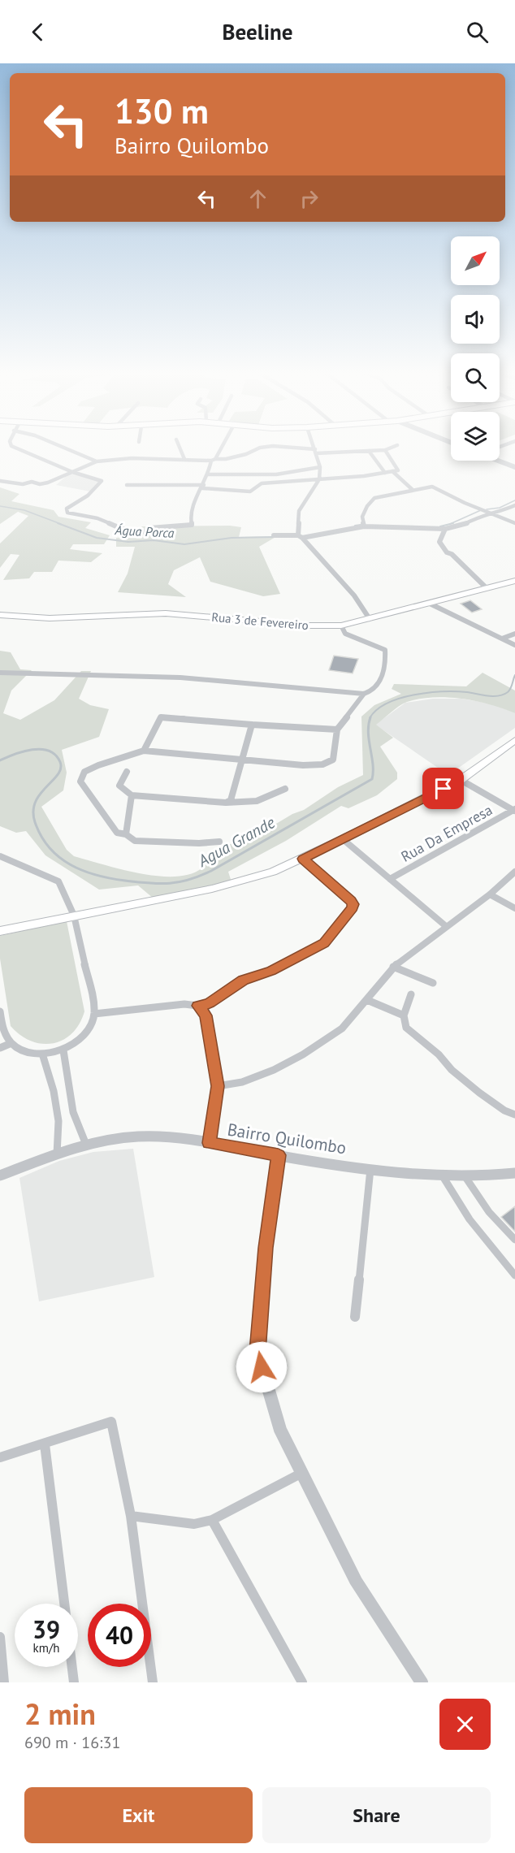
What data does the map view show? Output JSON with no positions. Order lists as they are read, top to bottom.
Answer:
{
  "streets": {
    "main road": ["Rua 3 de Fevereiro"],
    "street": ["Rua Da Empresa", "Bairro Quilombo"]
  },
  "water": ["Água Porca", "Agua Grande"],
  "north": "top right",
  "page": {
    "header": "Beeline",
    "turn": ["130 m", "Bairro Quilombo"],
    "speed": "39 km/h",
    "limit": "40",
    "heading": ["2 min", "690 m · 16:31"],
    "buttons": ["Exit", "Share"]
  }
}
